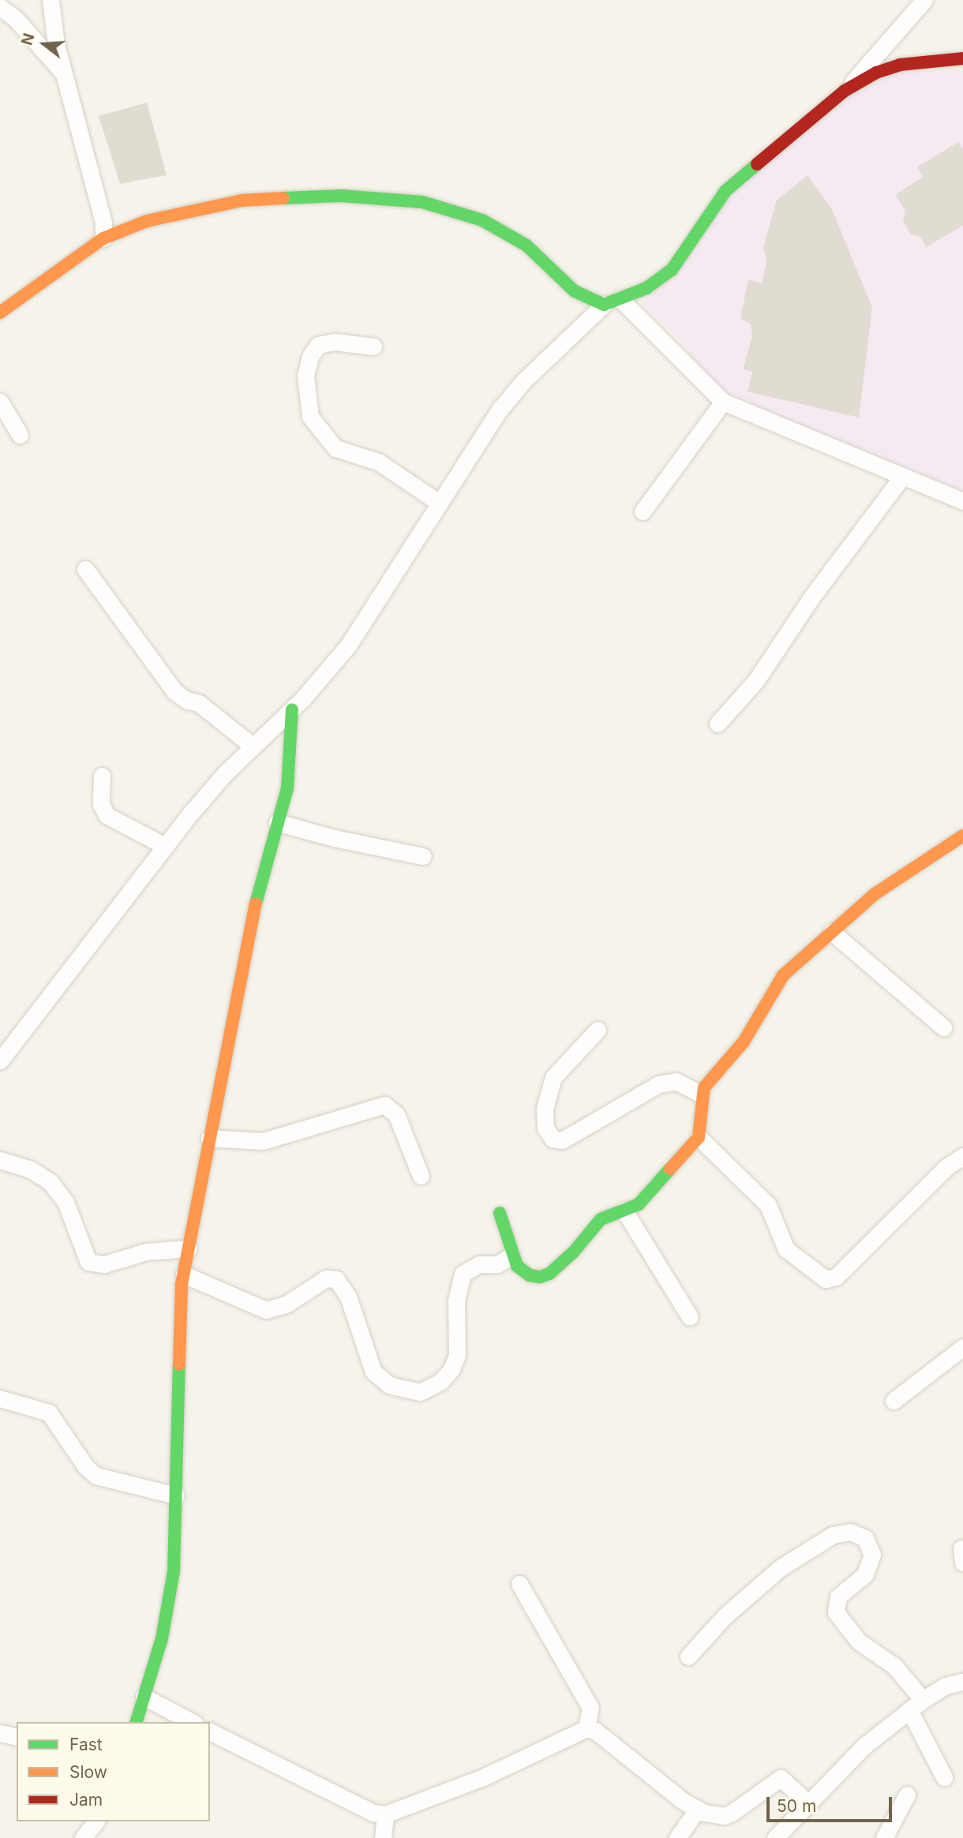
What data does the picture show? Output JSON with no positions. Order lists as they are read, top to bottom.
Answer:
{
  "legend": ["Fast", "Slow", "Jam"],
  "scale_bar": "50 m",
  "north": "left"
}
